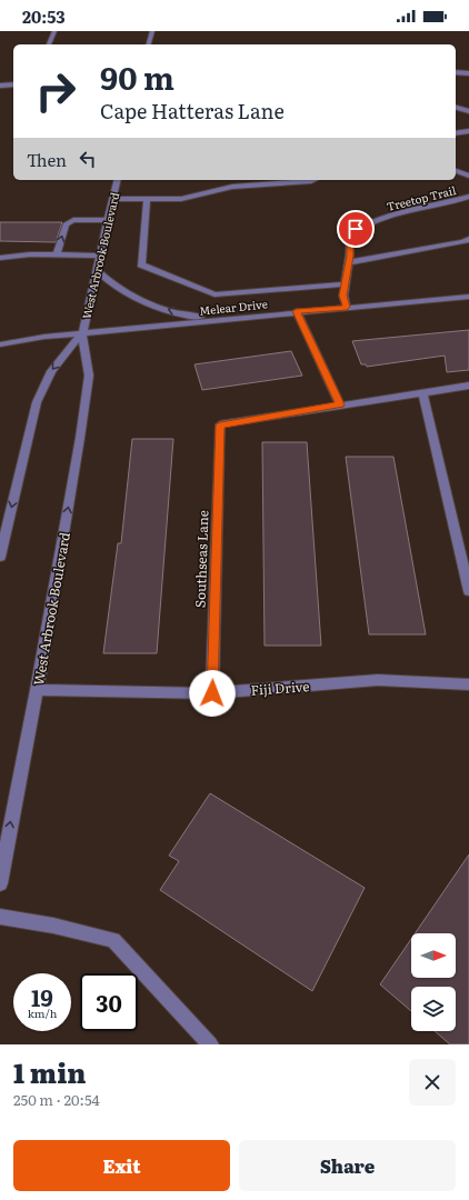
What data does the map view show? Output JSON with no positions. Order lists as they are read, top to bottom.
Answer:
{
  "streets": {
    "street": [
      "Treetop Trail",
      "West Arbrook Boulevard",
      "Melear Drive",
      "Southseas Lane",
      "Fiji Drive"
    ]
  },
  "crossings": [
    ["Treetop Trail", "Melear Drive"],
    ["West Arbrook Boulevard", "Melear Drive"],
    ["West Arbrook Boulevard", "Fiji Drive"],
    ["Southseas Lane", "Fiji Drive"]
  ],
  "north": "right",
  "page": {
    "status": "20:53",
    "turn": ["90 m", "Cape Hatteras Lane"],
    "then": "Then",
    "speed": "19 km/h",
    "limit": "30",
    "heading": ["1 min", "250 m · 20:54"],
    "buttons": ["Exit", "Share"]
  }
}
